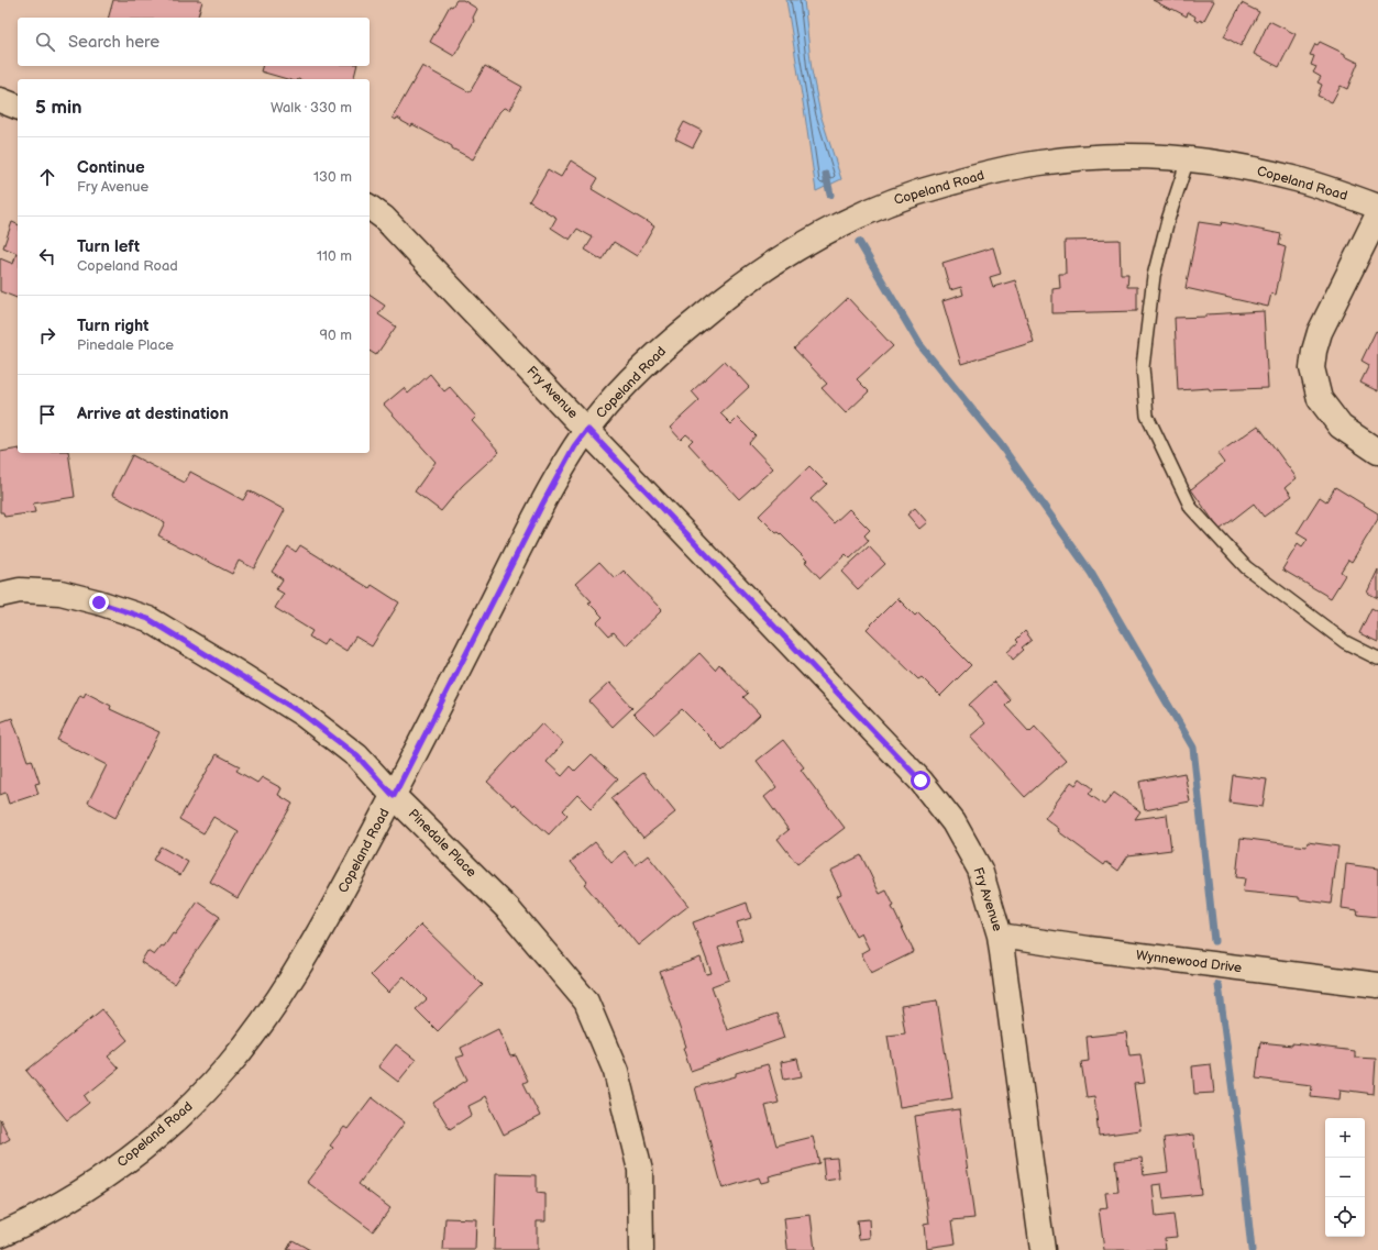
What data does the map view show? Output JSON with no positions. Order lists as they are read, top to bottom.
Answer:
{
  "streets": {
    "street": [
      "Copeland Road",
      "Fry Avenue",
      "Pinedale Place",
      "Wynnewood Drive"
    ]
  },
  "crossings": [
    ["Copeland Road", "Fry Avenue"],
    ["Copeland Road", "Pinedale Place"],
    ["Fry Avenue", "Wynnewood Drive"]
  ],
  "page": {
    "search": "Search here",
    "heading": ["5 min", "Walk · 330 m"],
    "list": [
      ["Continue", "Fry Avenue", "130 m"],
      ["Turn left", "Copeland Road", "110 m"],
      ["Turn right", "Pinedale Place", "90 m"],
      "Arrive at destination"
    ],
    "map_buttons": ["+", "−"]
  }
}
